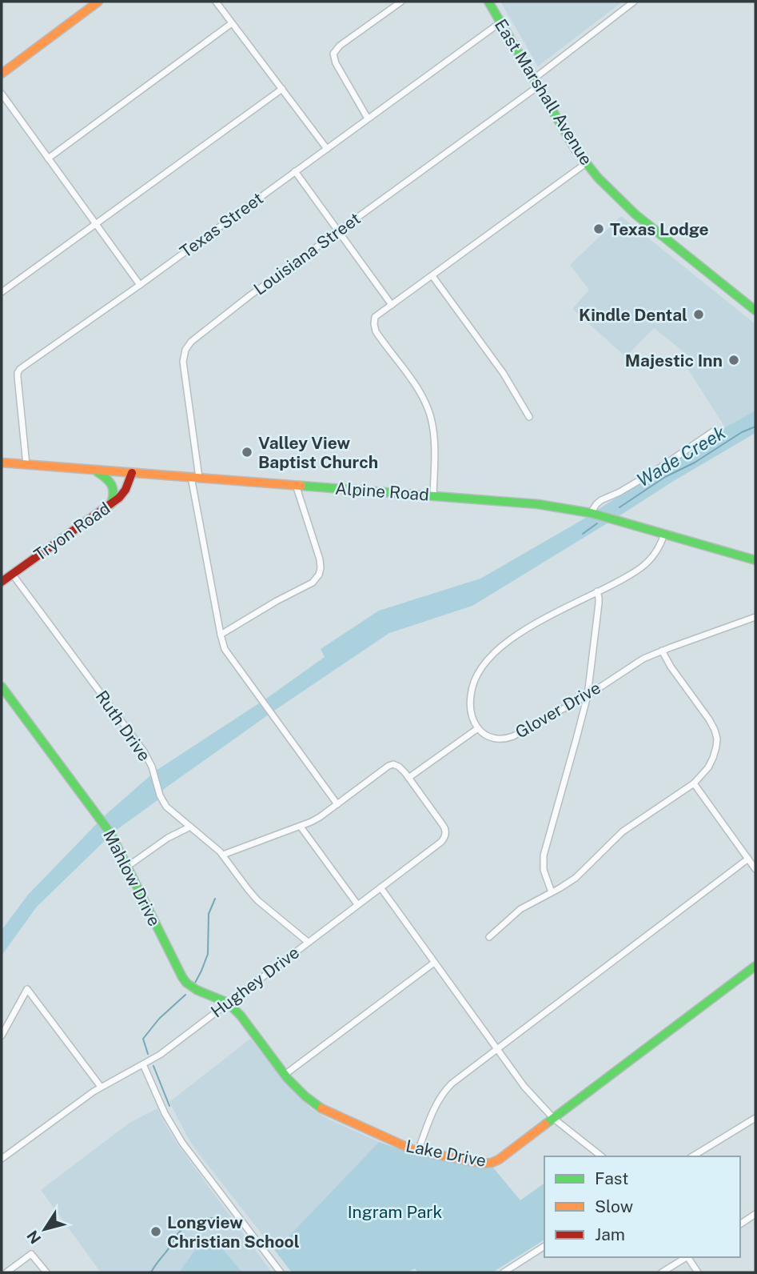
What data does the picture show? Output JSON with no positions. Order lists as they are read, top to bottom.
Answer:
{
  "streets": {
    "main road": [
      "East Marshall Avenue",
      "Alpine Road",
      "Tryon Road",
      "Mahlow Drive",
      "Lake Drive"
    ],
    "street": [
      "Texas Street",
      "Louisiana Street",
      "Glover Drive",
      "Ruth Drive",
      "Hughey Drive"
    ]
  },
  "crossings": [
    ["East Marshall Avenue", "Texas Street"],
    ["East Marshall Avenue", "Louisiana Street"],
    ["Texas Street", "Alpine Road"],
    ["Louisiana Street", "Alpine Road"],
    ["Alpine Road", "Tryon Road"],
    ["Tryon Road", "Ruth Drive"],
    ["Ruth Drive", "Hughey Drive"],
    ["Mahlow Drive", "Hughey Drive"],
    ["Mahlow Drive", "Lake Drive"],
    ["Hughey Drive", "Lake Drive"]
  ],
  "water": ["Wade Creek"],
  "parks": ["Ingram Park"],
  "places": [
    "Texas Lodge",
    "Kindle Dental",
    "Majestic Inn",
    "Valley View Baptist Church",
    "Longview Christian School"
  ],
  "legend": ["Fast", "Slow", "Jam"],
  "north": "bottom left"
}
